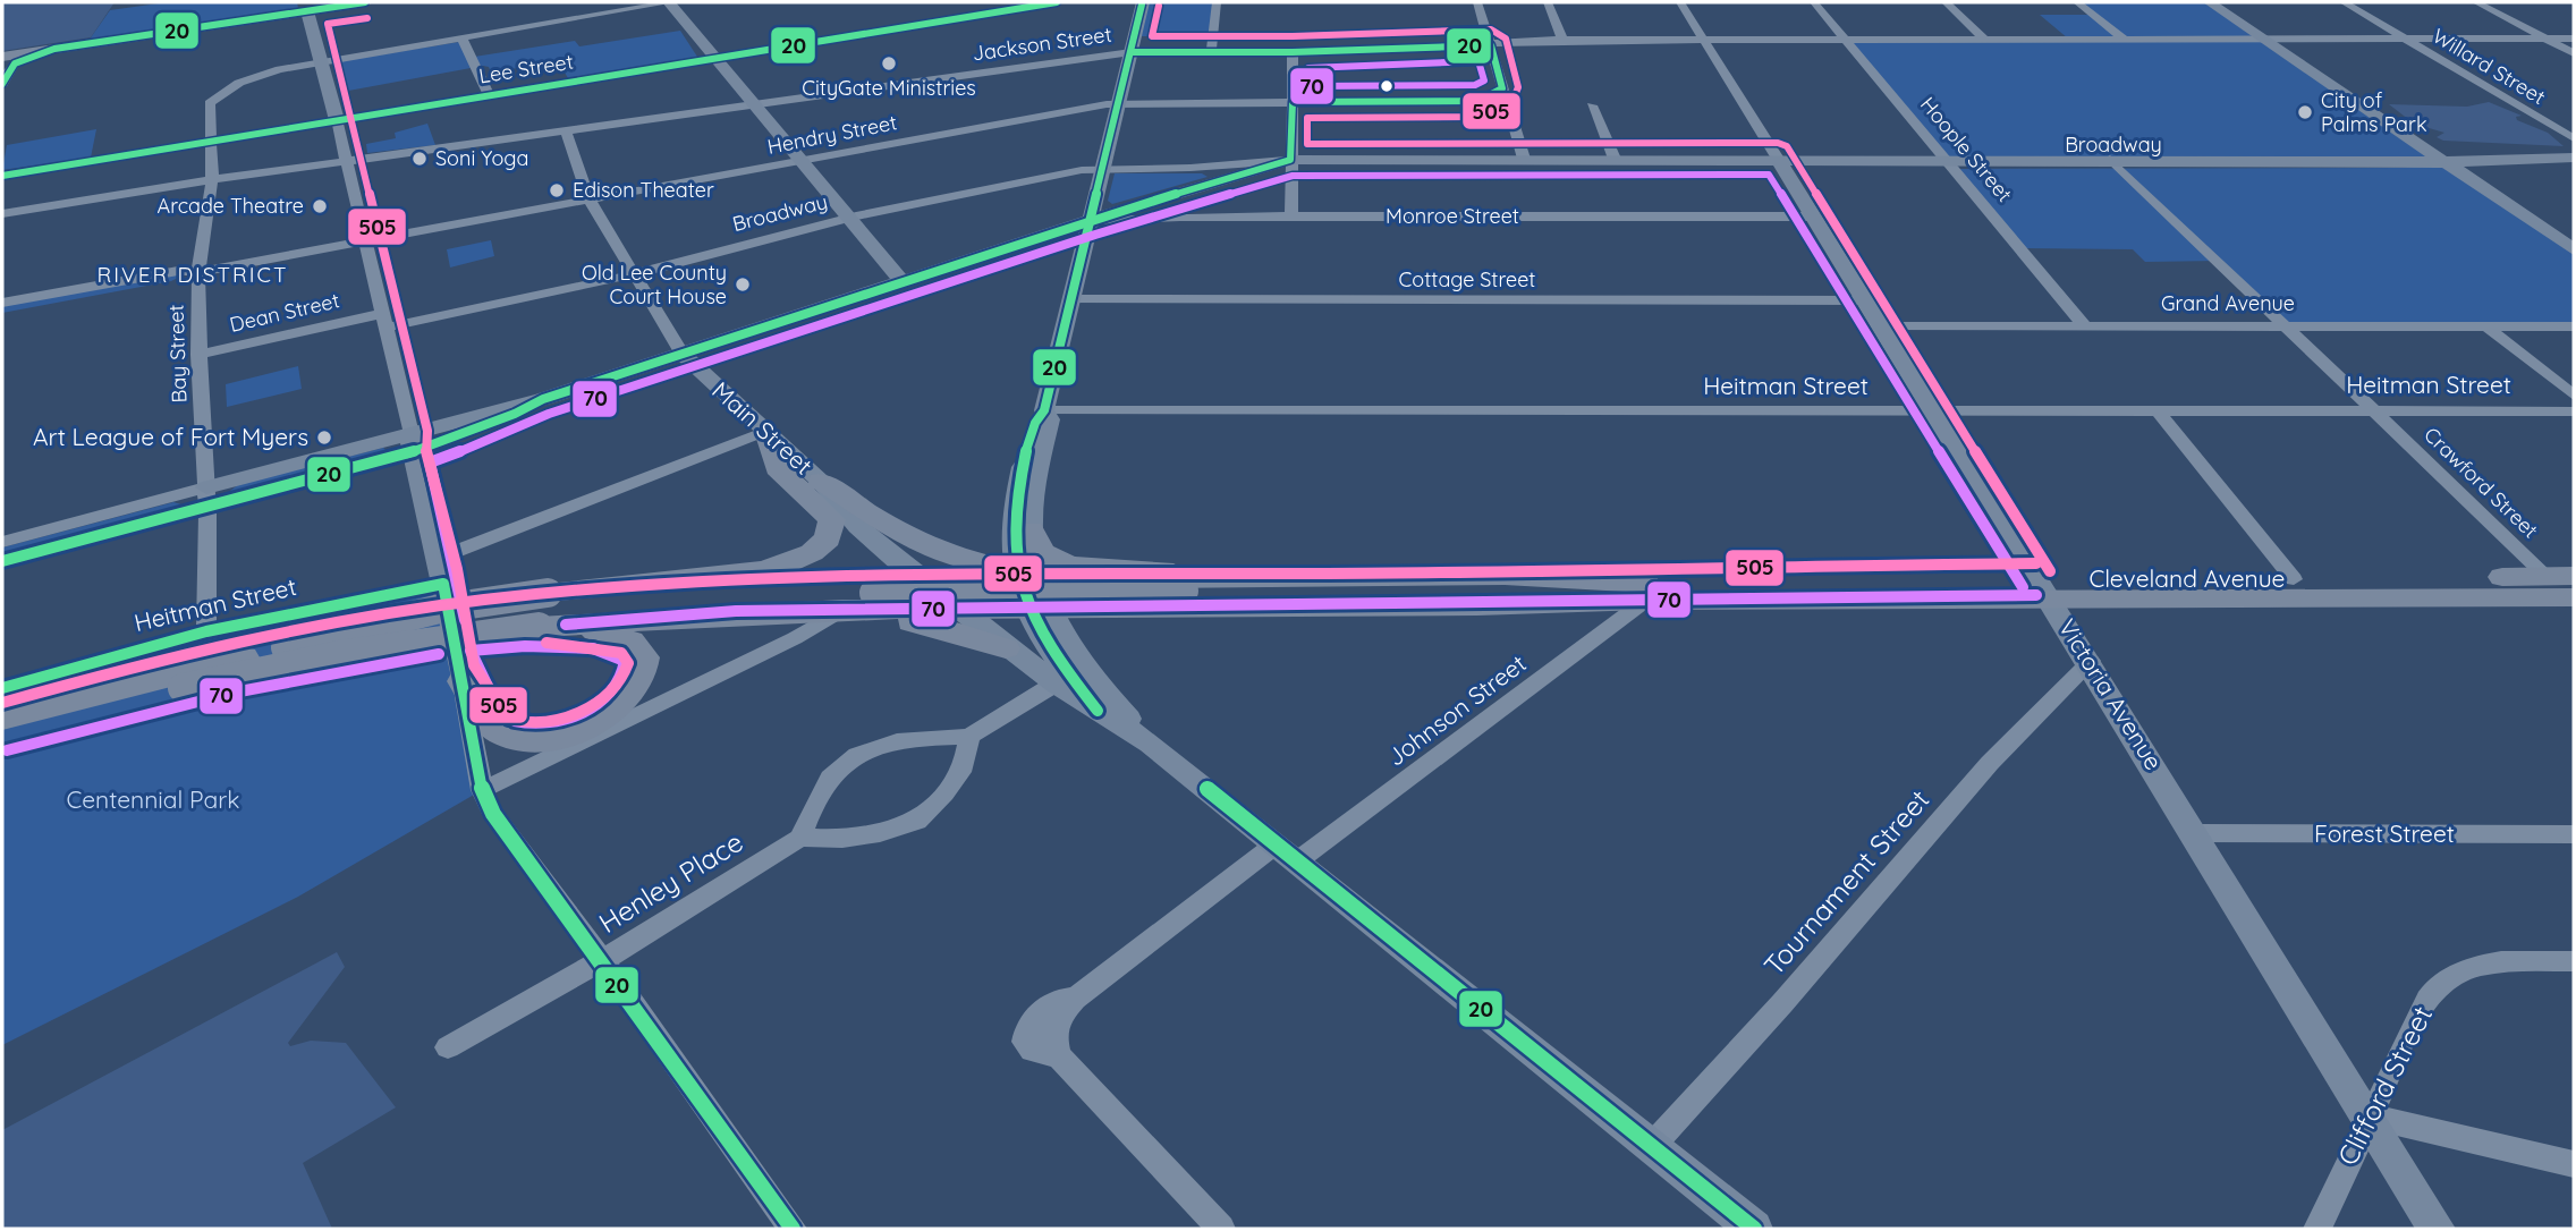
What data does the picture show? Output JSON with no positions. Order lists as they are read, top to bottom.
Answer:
{
  "streets": {
    "main road": ["Cleveland Avenue"],
    "street": [
      "Jackson Street",
      "Willard Street",
      "Lee Street",
      "Hendry Street",
      "Broadway",
      "Hoople Street",
      "Monroe Street",
      "Cottage Street",
      "Grand Avenue",
      "Dean Street",
      "Bay Street",
      "Heitman Street",
      "Main Street",
      "Crawford Street",
      "Victoria Avenue",
      "Johnson Street",
      "Forest Street",
      "Henley Place",
      "Tournament Street",
      "Clifford Street"
    ]
  },
  "crossings": [
    ["Jackson Street", "Willard Street"],
    ["Jackson Street", "Hoople Street"],
    ["Jackson Street", "Bay Street"],
    ["Jackson Street", "Main Street"],
    ["Jackson Street", "Victoria Avenue"],
    ["Lee Street", "Bay Street"],
    ["Hendry Street", "Bay Street"],
    ["Hendry Street", "Main Street"],
    ["Broadway", "Hoople Street"],
    ["Broadway", "Dean Street"],
    ["Broadway", "Main Street"],
    ["Broadway", "Crawford Street"],
    ["Broadway", "Victoria Avenue"],
    ["Hoople Street", "Grand Avenue"],
    ["Monroe Street", "Victoria Avenue"],
    ["Cottage Street", "Victoria Avenue"],
    ["Grand Avenue", "Crawford Street"],
    ["Grand Avenue", "Victoria Avenue"],
    ["Dean Street", "Bay Street"],
    ["Bay Street", "Heitman Street"],
    ["Heitman Street", "Main Street"],
    ["Heitman Street", "Crawford Street"],
    ["Heitman Street", "Victoria Avenue"],
    ["Main Street", "Cleveland Avenue"],
    ["Crawford Street", "Cleveland Avenue"],
    ["Cleveland Avenue", "Victoria Avenue"],
    ["Cleveland Avenue", "Johnson Street"],
    ["Victoria Avenue", "Forest Street"],
    ["Victoria Avenue", "Tournament Street"],
    ["Victoria Avenue", "Clifford Street"]
  ],
  "districts": ["RIVER DISTRICT"],
  "parks": ["Centennial Park"],
  "places": [
    "CityGate Ministries",
    "City of Palms Park",
    "Soni Yoga",
    "Edison Theater",
    "Arcade Theatre",
    "Old Lee County Court House",
    "Art League of Fort Myers"
  ],
  "lines": ["transit line 20", "transit line 505", "transit line 70"]
}
